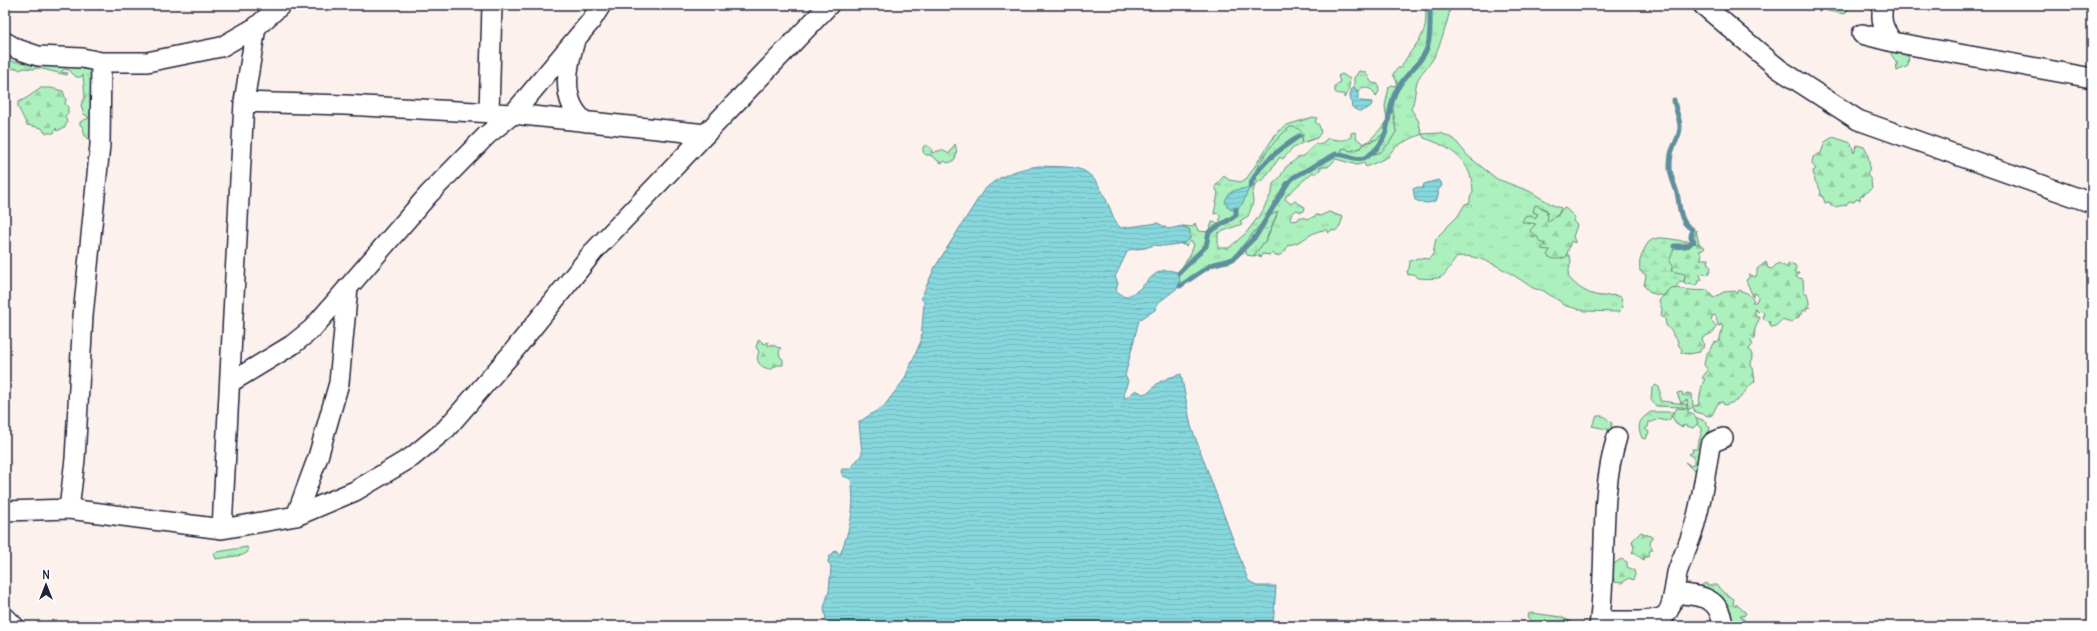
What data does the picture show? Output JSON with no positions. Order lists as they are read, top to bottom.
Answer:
{
  "north": "top"
}
